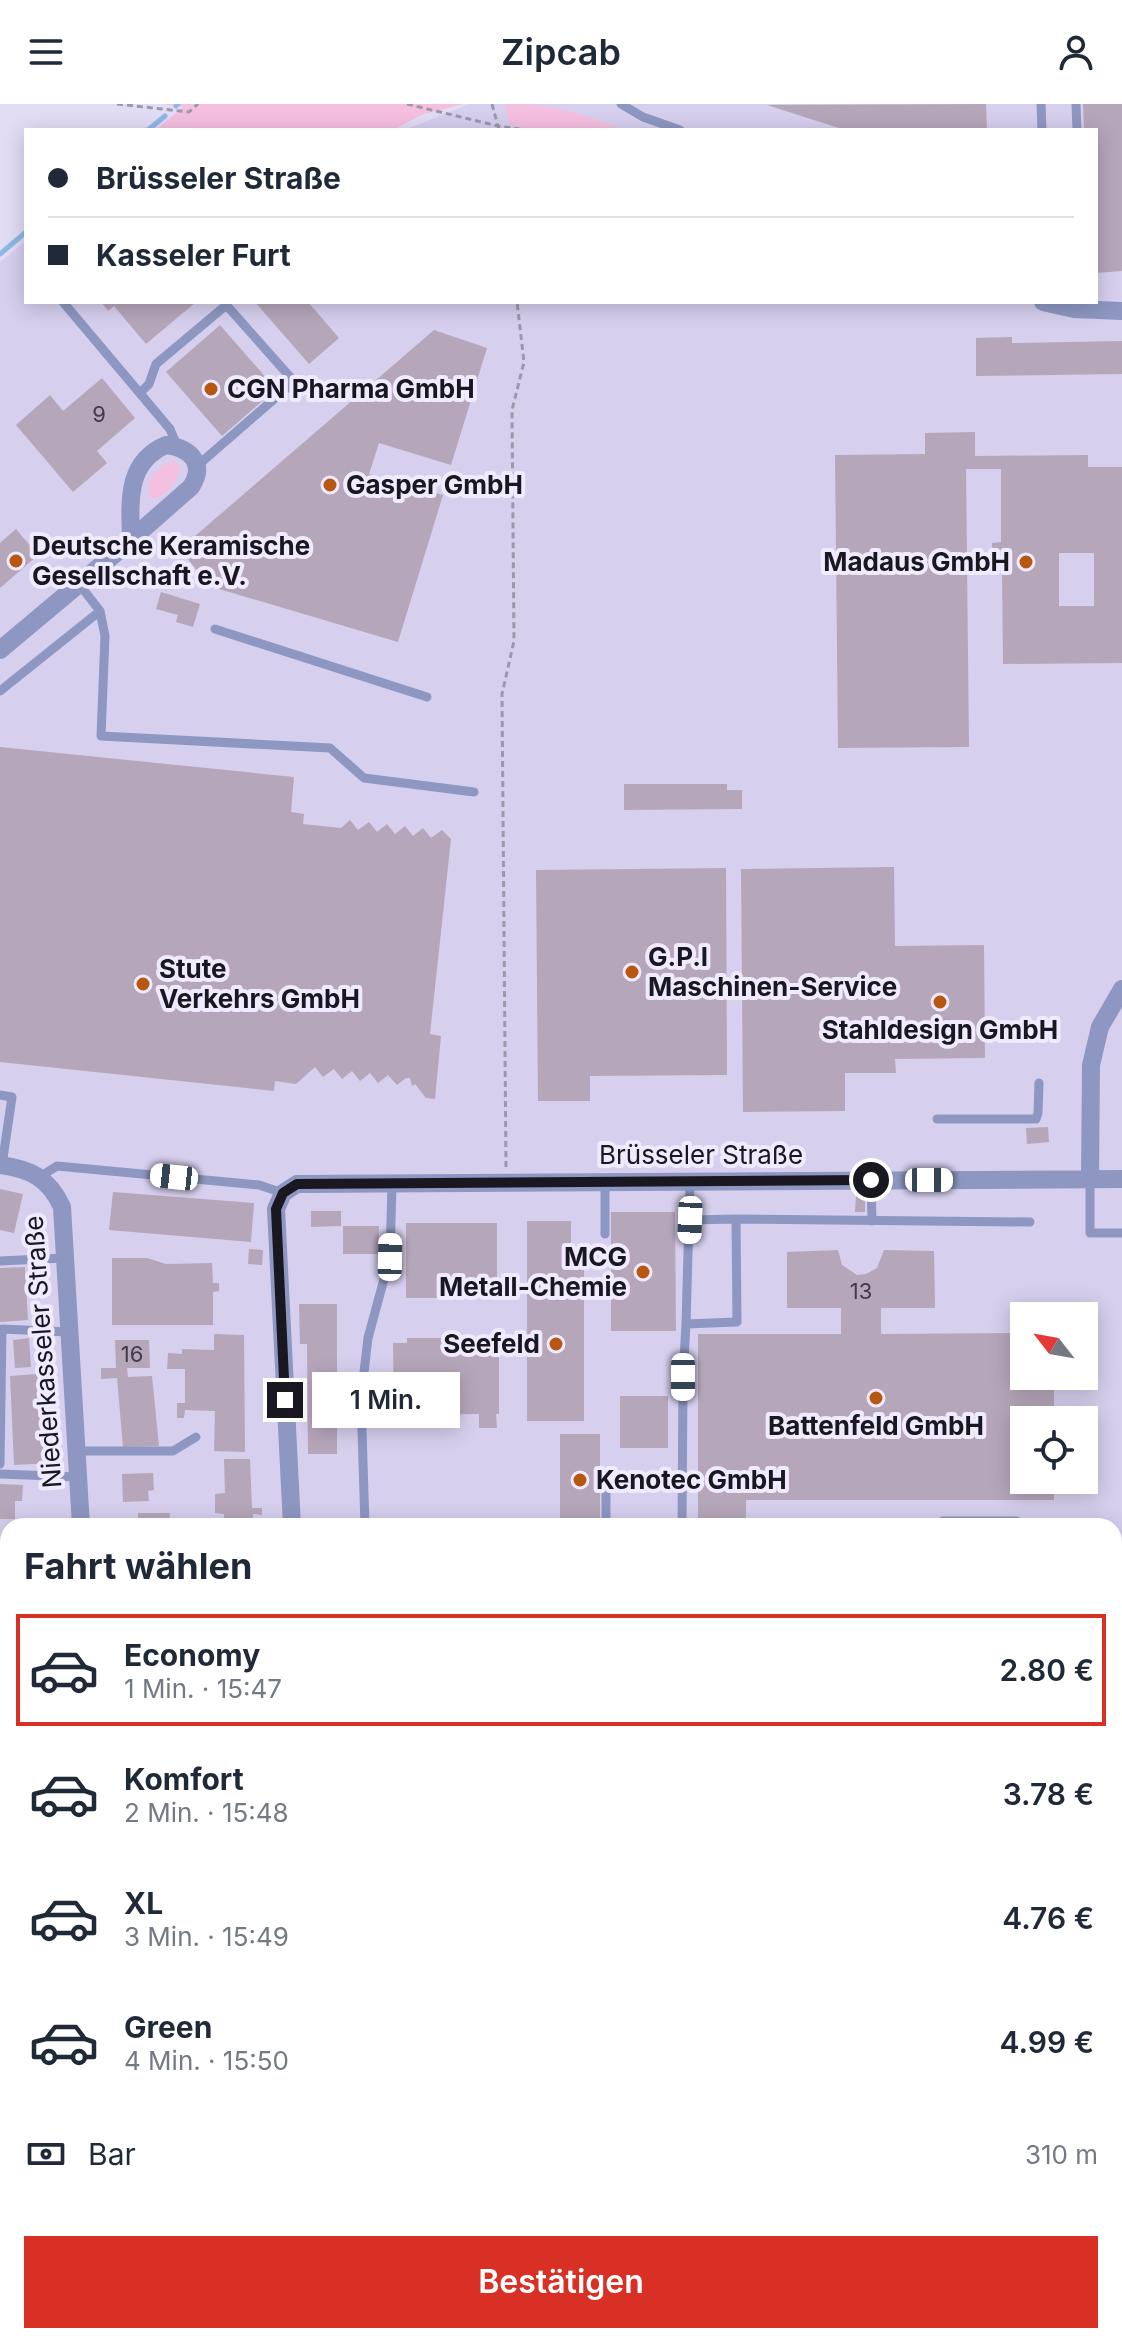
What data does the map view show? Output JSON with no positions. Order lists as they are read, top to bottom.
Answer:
{
  "streets": {
    "street": ["Brüsseler Straße", "Niederkasseler Straße"]
  },
  "places": [
    "CGN Pharma GmbH",
    "Gasper GmbH",
    "Deutsche Keramische Gesellschaft e.V.",
    "Madaus GmbH",
    "G.P.I Maschinen-Service",
    "Stute Verkehrs GmbH",
    "Stahldesign GmbH",
    "MCG Metall-Chemie",
    "Seefeld",
    "Battenfeld GmbH",
    "Kenotec GmbH"
  ],
  "house_numbers": ["9", "13", "16"],
  "north": "top left",
  "page": {
    "header": "Zipcab",
    "banner": ["Brüsseler Straße", "Kasseler Furt"],
    "bubble": "1 Min.",
    "heading": "Fahrt wählen",
    "list": [
      {
        "name": "Economy",
        "note": "1 Min. · 15:47",
        "value": "2.80 €"
      },
      {
        "name": "Komfort",
        "note": "2 Min. · 15:48",
        "value": "3.78 €"
      },
      {
        "name": "XL",
        "note": "3 Min. · 15:49",
        "value": "4.76 €"
      },
      {
        "name": "Green",
        "note": "4 Min. · 15:50",
        "value": "4.99 €"
      }
    ],
    "pay": ["Bar", "310 m"],
    "buttons": "Bestätigen"
  }
}
